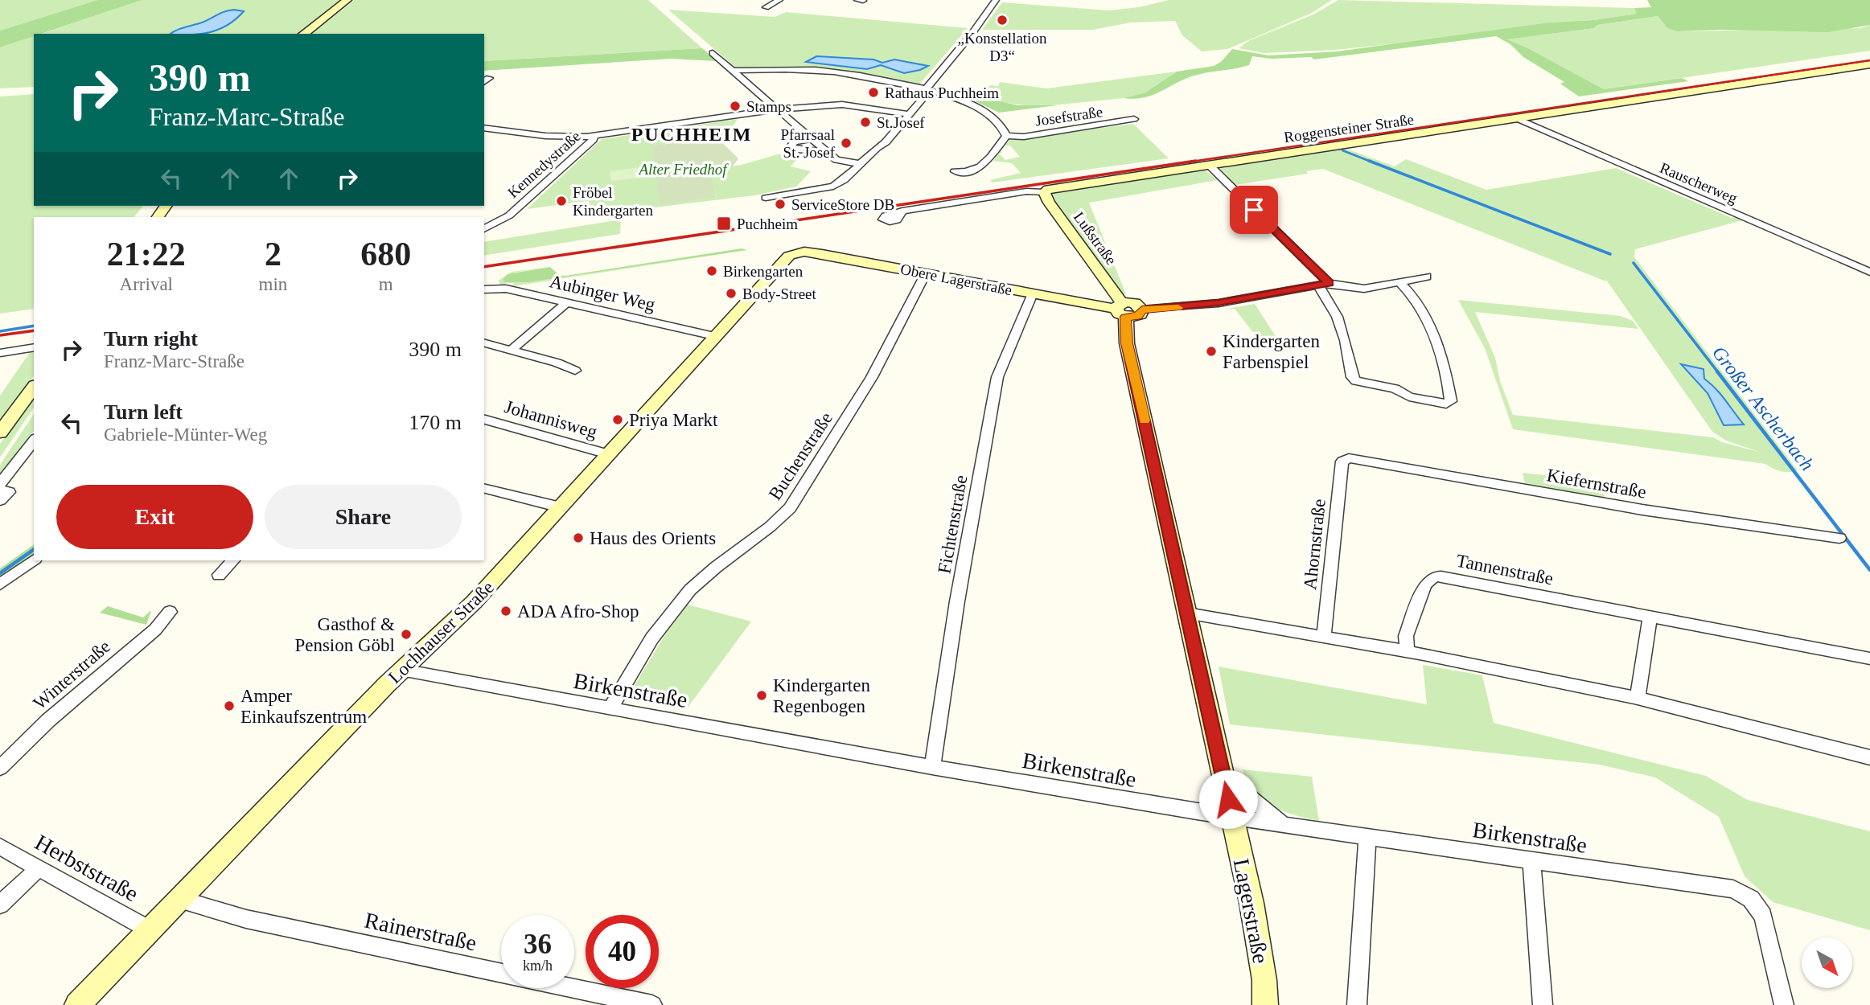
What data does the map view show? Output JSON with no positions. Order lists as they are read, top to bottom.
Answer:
{
  "streets": {
    "street": [
      "Josefstraße",
      "Roggensteiner Straße",
      "Kennedystraße",
      "Rauscherweg",
      "Lußstraße",
      "Obere Lagerstraße",
      "Aubinger Weg",
      "Johannisweg",
      "Buchenstraße",
      "Kiefernstraße",
      "Fichtenstraße",
      "Ahornstraße",
      "Tannenstraße",
      "Lochhauser Straße",
      "Winterstraße",
      "Birkenstraße",
      "Herbststraße",
      "Lagerstraße",
      "Rainerstraße"
    ]
  },
  "crossings": [
    ["Roggensteiner Straße", "Rauscherweg"],
    ["Roggensteiner Straße", "Lußstraße"],
    ["Lußstraße", "Obere Lagerstraße"],
    ["Obere Lagerstraße", "Buchenstraße"],
    ["Obere Lagerstraße", "Fichtenstraße"],
    ["Obere Lagerstraße", "Lochhauser Straße"],
    ["Aubinger Weg", "Lochhauser Straße"],
    ["Johannisweg", "Lochhauser Straße"],
    ["Buchenstraße", "Birkenstraße"],
    ["Kiefernstraße", "Ahornstraße"],
    ["Fichtenstraße", "Birkenstraße"],
    ["Lochhauser Straße", "Birkenstraße"],
    ["Lochhauser Straße", "Herbststraße"],
    ["Lochhauser Straße", "Rainerstraße"],
    ["Birkenstraße", "Lagerstraße"]
  ],
  "districts": ["PUCHHEIM"],
  "water": ["Großer Ascherbach"],
  "parks": ["Alter Friedhof"],
  "places": {
    "other": [
      "„Konstellation D3“",
      "Rathaus Puchheim",
      "Stamps",
      "St.Josef",
      "Pfarrsaal St. Josef",
      "Fröbel Kindergarten",
      "ServiceStore DB",
      "Birkengarten",
      "Body-Street",
      "Kindergarten Farbenspiel",
      "Priya Markt",
      "Haus des Orients",
      "ADA Afro-Shop",
      "Gasthof & Pension Göbl",
      "Kindergarten Regenbogen",
      "Amper Einkaufszentrum"
    ],
    "transit": ["Puchheim"]
  },
  "north": "bottom right",
  "page": {
    "turn": ["390 m", "Franz-Marc-Straße"],
    "eta": [
      "21:22",
      "Arrival",
      "2",
      "min",
      "680",
      "m"
    ],
    "list": [
      {
        "name": "Turn right",
        "note": "Franz-Marc-Straße",
        "value": "390 m"
      },
      {
        "name": "Turn left",
        "note": "Gabriele-Münter-Weg",
        "value": "170 m"
      }
    ],
    "buttons": ["Exit", "Share"],
    "speed": "36 km/h",
    "limit": "40"
  }
}
